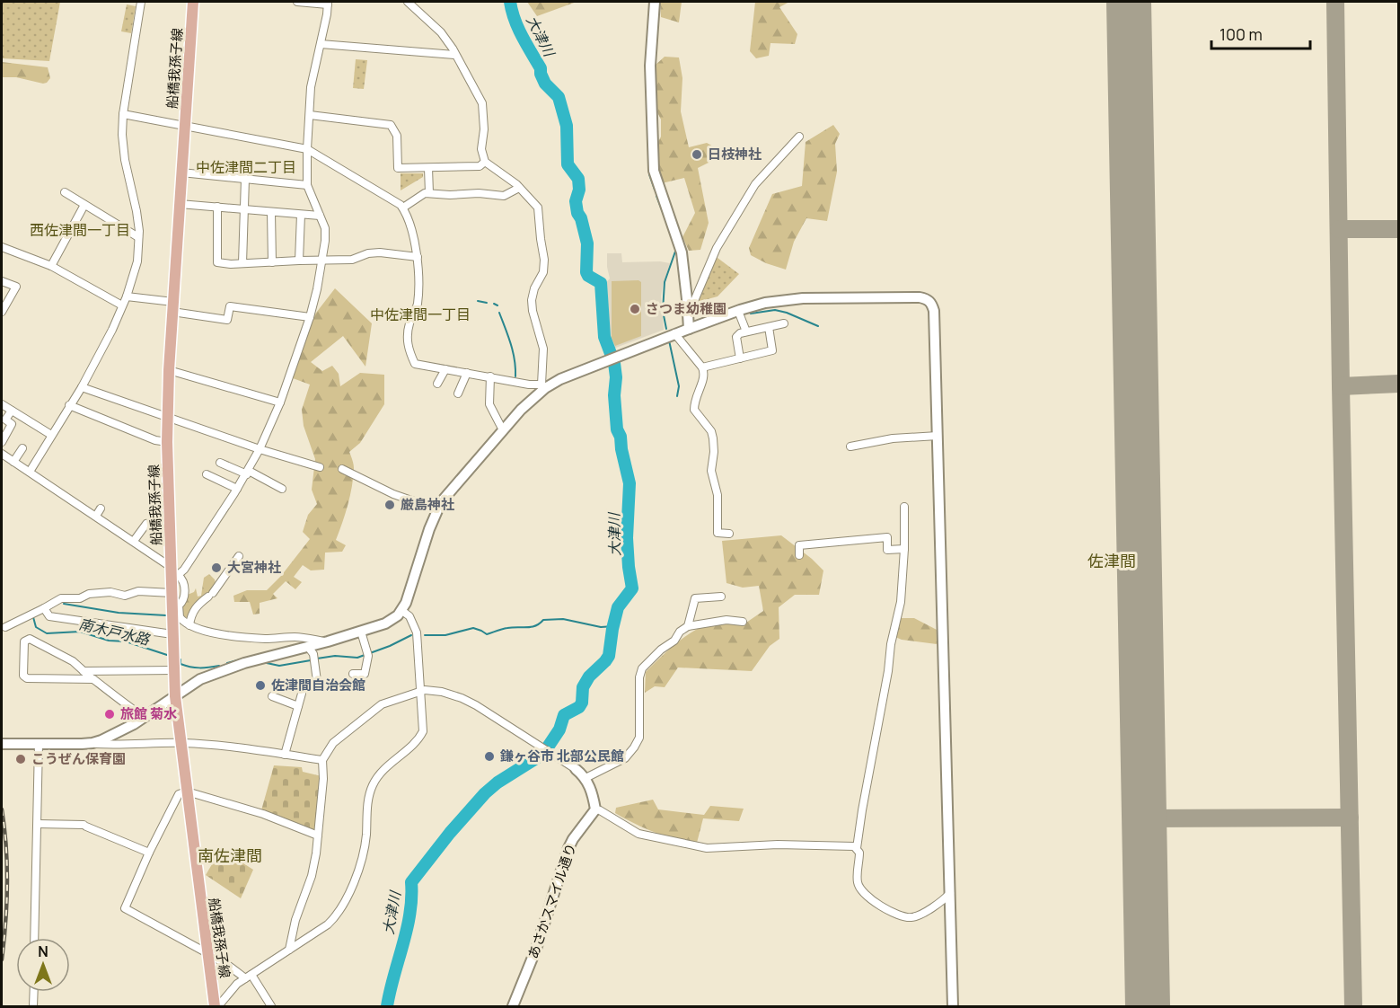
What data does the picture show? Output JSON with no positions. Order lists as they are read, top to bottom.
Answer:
{
  "streets": {
    "main road": ["船橋我孫子線"],
    "street": ["あさかスマイル通り"]
  },
  "districts": [
    "中佐津間二丁目",
    "西佐津間一丁目",
    "中佐津間一丁目",
    "佐津間",
    "南佐津間"
  ],
  "water": ["大津川", "南木戸水路"],
  "places": [
    "日枝神社",
    "さつま幼稚園",
    "厳島神社",
    "大宮神社",
    "佐津間自治会館",
    "旅館 菊水",
    "鎌ヶ谷市 北部公民館",
    "こうぜん保育園"
  ],
  "scale_bar": "100 m",
  "north": "top"
}
